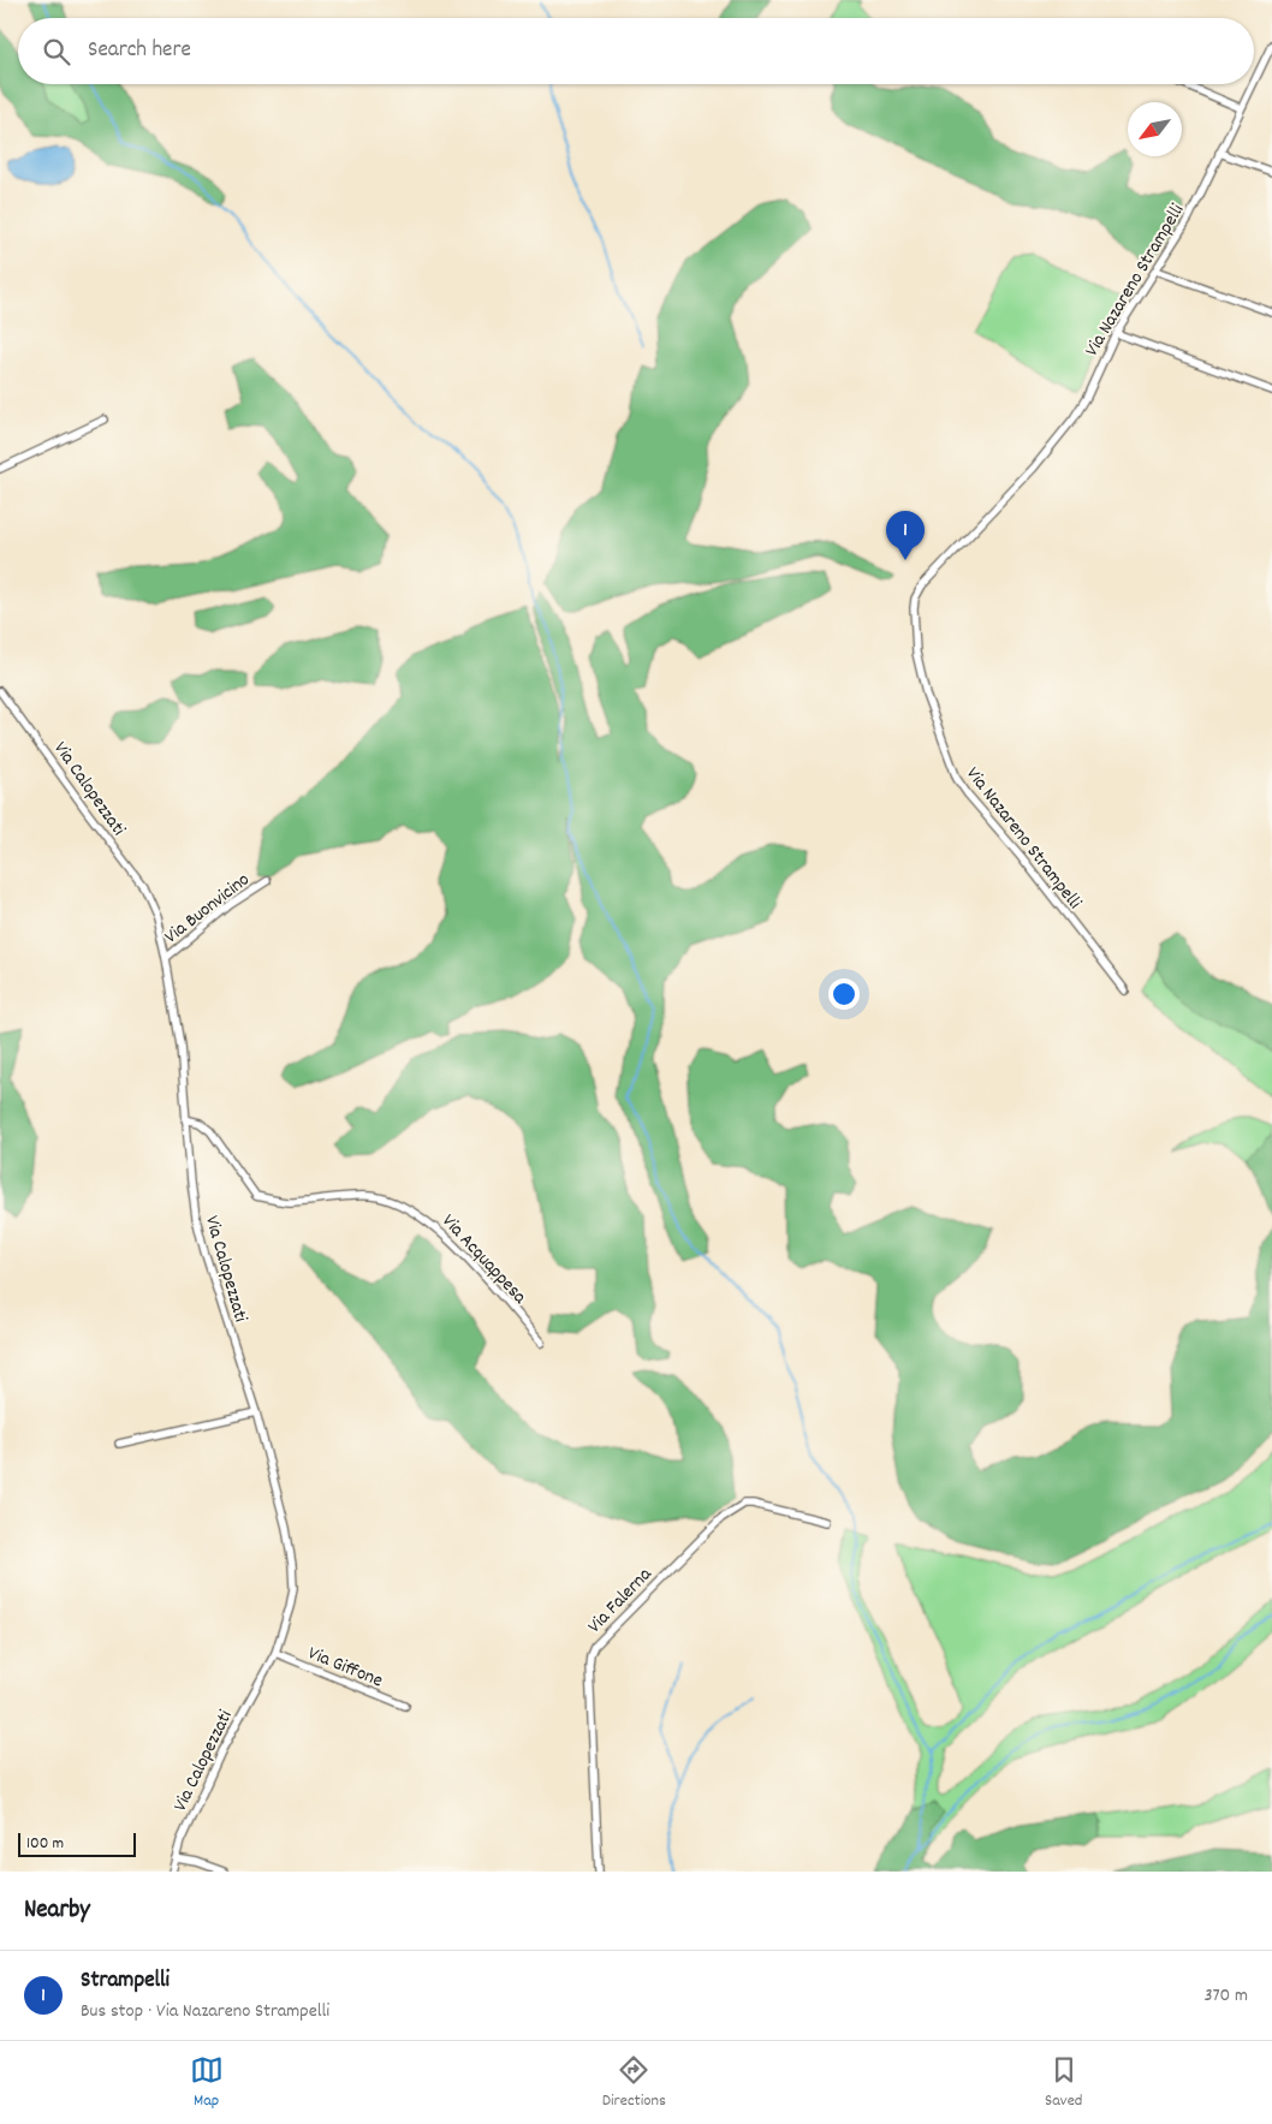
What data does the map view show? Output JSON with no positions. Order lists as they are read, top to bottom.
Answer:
{
  "streets": {
    "street": [
      "Via Nazareno Strampelli",
      "Via Calopezzati",
      "Via Buonvicino",
      "Via Acquappesa",
      "Via Falerna",
      "Via Giffone"
    ]
  },
  "crossings": [
    ["Via Calopezzati", "Via Buonvicino"],
    ["Via Calopezzati", "Via Acquappesa"],
    ["Via Calopezzati", "Via Giffone"]
  ],
  "scale_bar": "100 m",
  "north": "bottom left",
  "page": {
    "search": "Search here",
    "pins": "1",
    "scale": "100 m",
    "heading": "Nearby",
    "list": [
      {
        "mark": "1",
        "name": "Strampelli",
        "note": "Bus stop · Via Nazareno Strampelli",
        "value": "370 m"
      }
    ],
    "nav": ["Map", "Directions", "Saved"]
  }
}
